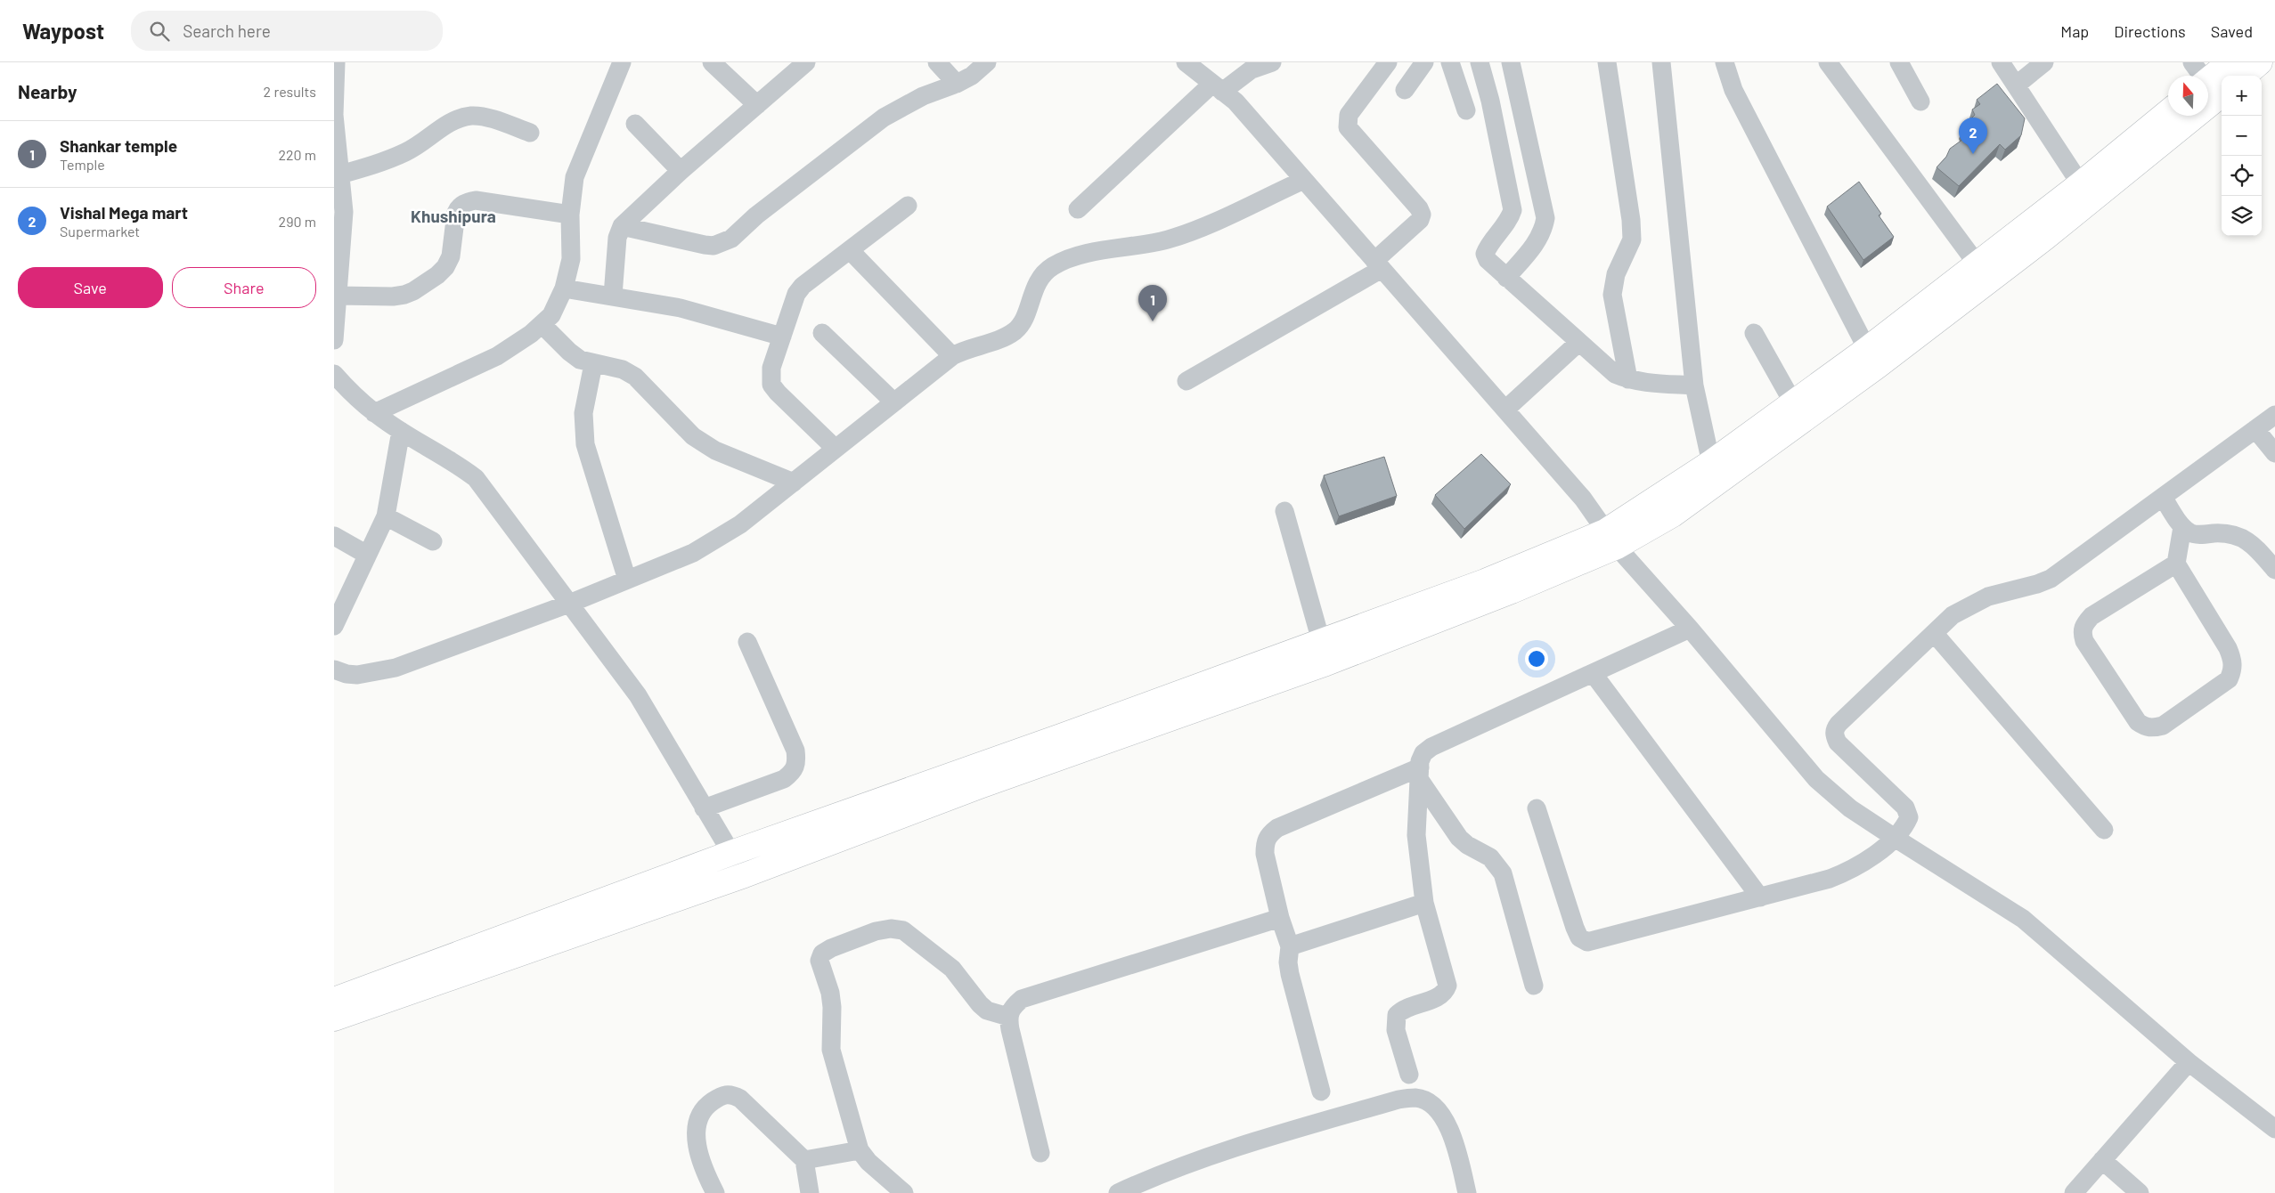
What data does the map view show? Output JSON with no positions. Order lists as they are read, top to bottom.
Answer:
{
  "districts": ["Khushipura"],
  "north": "top",
  "page": {
    "header": "Waypost",
    "search": "Search here",
    "nav": ["Map", "Directions", "Saved"],
    "heading": ["Nearby", "2 results"],
    "map_buttons": ["+", "−"],
    "pins": ["2", "1"],
    "list": [
      {
        "mark": "1",
        "name": "Shankar temple",
        "note": "Temple",
        "value": "220 m"
      },
      {
        "mark": "2",
        "name": "Vishal Mega mart",
        "note": "Supermarket",
        "value": "290 m"
      }
    ],
    "buttons": ["Save", "Share"]
  }
}
